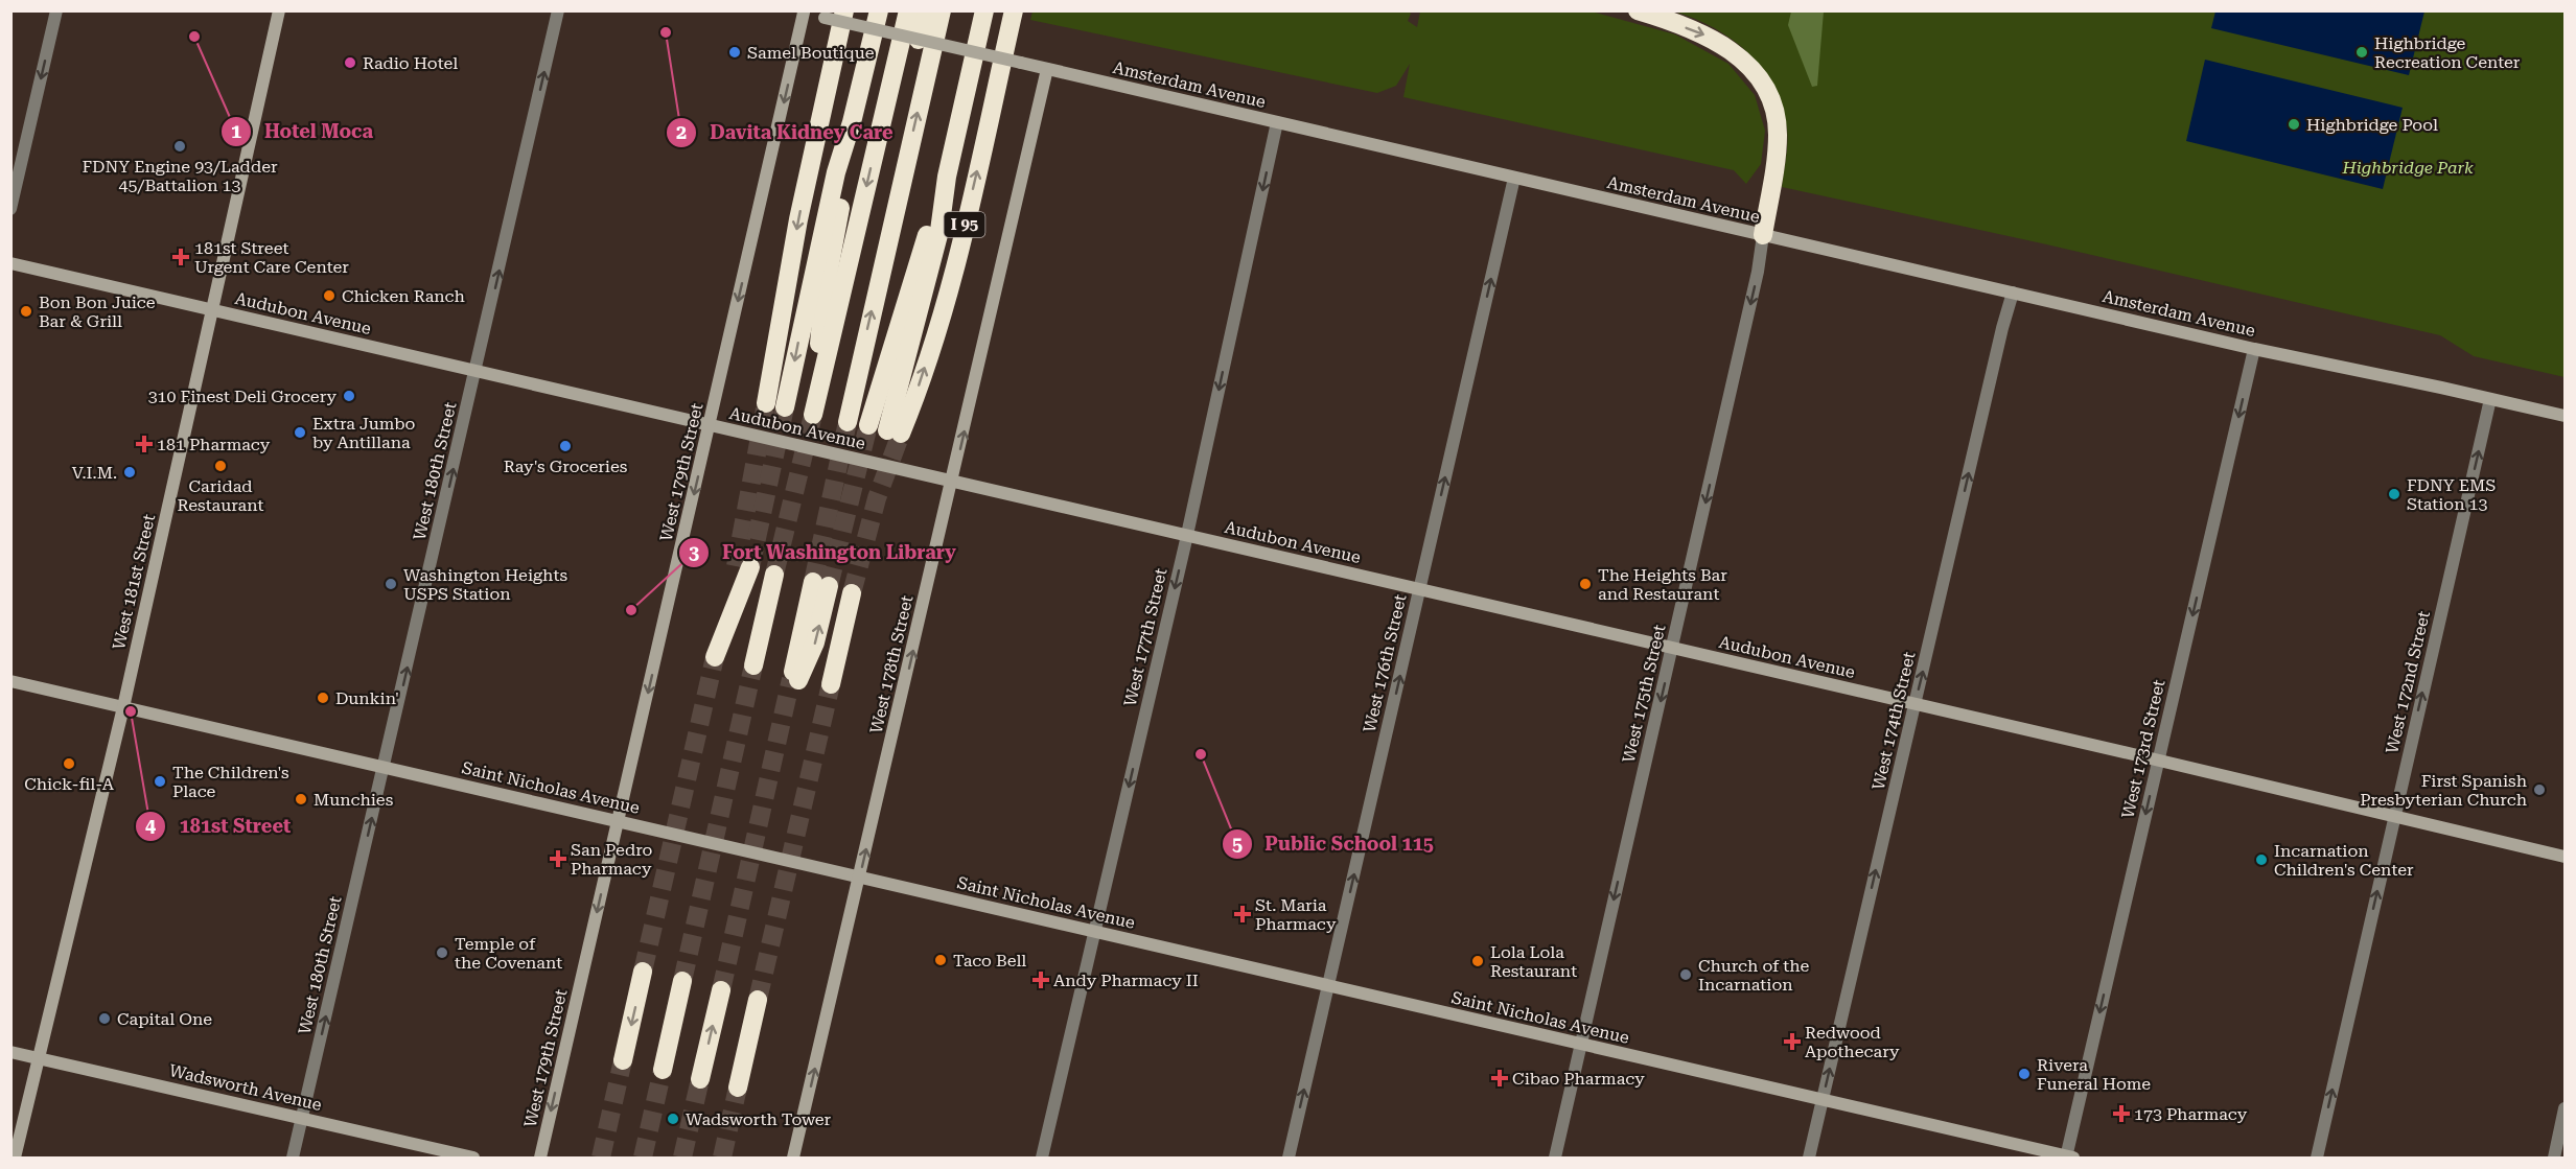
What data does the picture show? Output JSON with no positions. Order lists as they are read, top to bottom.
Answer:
{
  "streets": {
    "highway": ["I 95"],
    "main road": [
      "Amsterdam Avenue",
      "Audubon Avenue",
      "West 179th Street",
      "West 181st Street",
      "West 178th Street",
      "Saint Nicholas Avenue",
      "Wadsworth Avenue"
    ],
    "street": [
      "West 180th Street",
      "West 177th Street",
      "West 176th Street",
      "West 172nd Street",
      "West 175th Street",
      "West 174th Street",
      "West 173rd Street"
    ]
  },
  "crossings": [
    ["Amsterdam Avenue", "West 179th Street"],
    ["Amsterdam Avenue", "West 177th Street"],
    ["Amsterdam Avenue", "West 176th Street"],
    ["Amsterdam Avenue", "West 178th Street"],
    ["Amsterdam Avenue", "West 172nd Street"],
    ["Amsterdam Avenue", "West 175th Street"],
    ["Amsterdam Avenue", "West 174th Street"],
    ["Amsterdam Avenue", "West 173rd Street"],
    ["Audubon Avenue", "West 180th Street"],
    ["Audubon Avenue", "West 179th Street"],
    ["Audubon Avenue", "West 181st Street"],
    ["Audubon Avenue", "West 177th Street"],
    ["Audubon Avenue", "West 176th Street"],
    ["Audubon Avenue", "West 178th Street"],
    ["Audubon Avenue", "West 172nd Street"],
    ["Audubon Avenue", "West 175th Street"],
    ["Audubon Avenue", "West 174th Street"],
    ["Audubon Avenue", "West 173rd Street"],
    ["West 180th Street", "Saint Nicholas Avenue"],
    ["West 180th Street", "Wadsworth Avenue"],
    ["West 179th Street", "Saint Nicholas Avenue"],
    ["West 181st Street", "Saint Nicholas Avenue"],
    ["West 181st Street", "Wadsworth Avenue"],
    ["West 177th Street", "Saint Nicholas Avenue"],
    ["West 176th Street", "Saint Nicholas Avenue"],
    ["West 178th Street", "Saint Nicholas Avenue"],
    ["West 175th Street", "Saint Nicholas Avenue"],
    ["West 174th Street", "Saint Nicholas Avenue"],
    ["West 173rd Street", "Saint Nicholas Avenue"]
  ],
  "one_way": [
    "West 180th Street",
    "West 179th Street",
    "West 177th Street",
    "West 176th Street",
    "West 178th Street",
    "West 172nd Street",
    "West 175th Street",
    "West 174th Street",
    "West 173rd Street"
  ],
  "parks": ["Highbridge Park"],
  "places": {
    "other": [
      "Davita Kidney Care",
      "Hotel Moca",
      "Samel Boutique",
      "Highbridge Recreation Center",
      "Radio Hotel",
      "Highbridge Pool",
      "FDNY Engine 93/Ladder 45/Battalion 13",
      "Chicken Ranch",
      "Bon Bon Juice Bar & Grill",
      "310 Finest Deli Grocery",
      "Extra Jumbo by Antillana",
      "Ray's Groceries",
      "Caridad Restaurant",
      "V.I.M.",
      "FDNY EMS Station 13",
      "Washington Heights USPS Station",
      "The Heights Bar and Restaurant",
      "Fort Washington Library",
      "Dunkin'",
      "181st Street",
      "Public School 115",
      "Chick-fil-A",
      "The Children's Place",
      "First Spanish Presbyterian Church",
      "Munchies",
      "Incarnation Children's Center",
      "Temple of the Covenant",
      "Taco Bell",
      "Lola Lola Restaurant",
      "Church of the Incarnation",
      "Capital One",
      "Rivera Funeral Home",
      "Wadsworth Tower"
    ],
    "health": [
      "181st Street Urgent Care Center",
      "181 Pharmacy",
      "San Pedro Pharmacy",
      "St. Maria Pharmacy",
      "Andy Pharmacy II",
      "Redwood Apothecary",
      "Cibao Pharmacy",
      "173 Pharmacy"
    ]
  }
}
